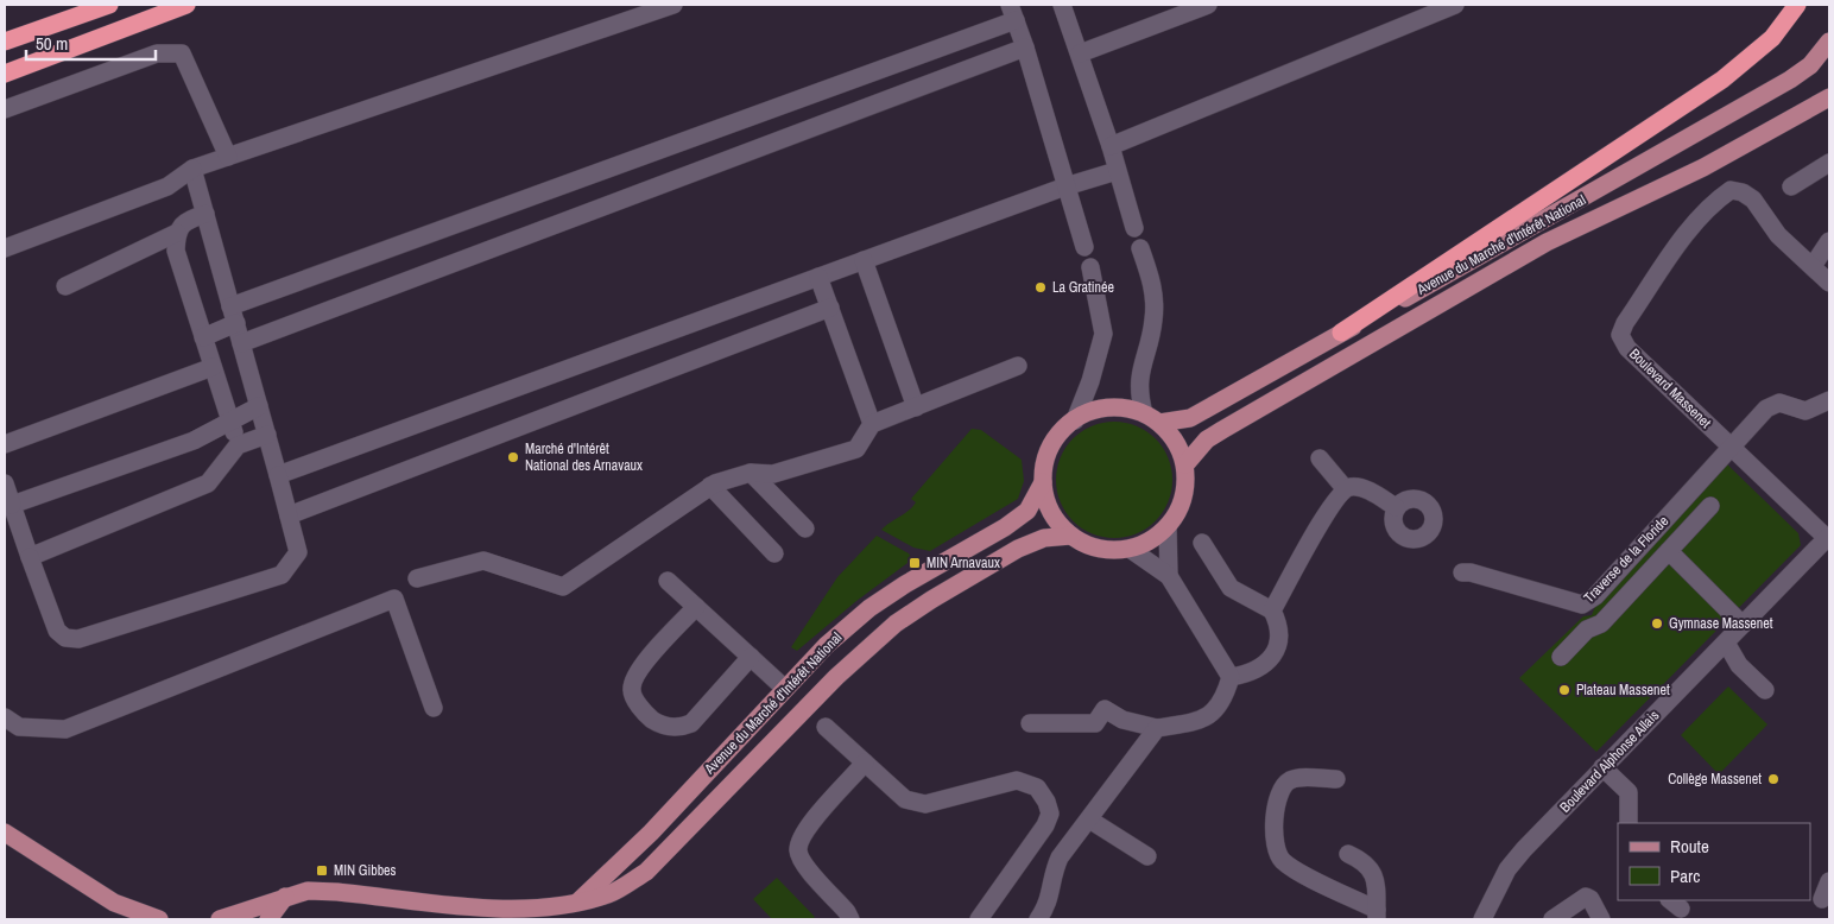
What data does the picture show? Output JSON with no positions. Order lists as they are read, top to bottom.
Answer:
{
  "streets": {
    "main road": ["Avenue du Marché d'Intérêt National"],
    "street": ["Boulevard Massenet", "Traverse de la Floride", "Boulevard Alphonse Allais"]
  },
  "crossings": [
    ["Boulevard Massenet", "Traverse de la Floride"],
    ["Boulevard Massenet", "Boulevard Alphonse Allais"]
  ],
  "places": {
    "other": [
      "La Gratinée",
      "Marché d'Intérêt National des Arnavaux",
      "Gymnase Massenet",
      "Plateau Massenet",
      "Collège Massenet"
    ],
    "transit": ["MIN Arnavaux", "MIN Gibbes"]
  },
  "legend": ["Route", "Parc"],
  "scale_bar": "50 m"
}
